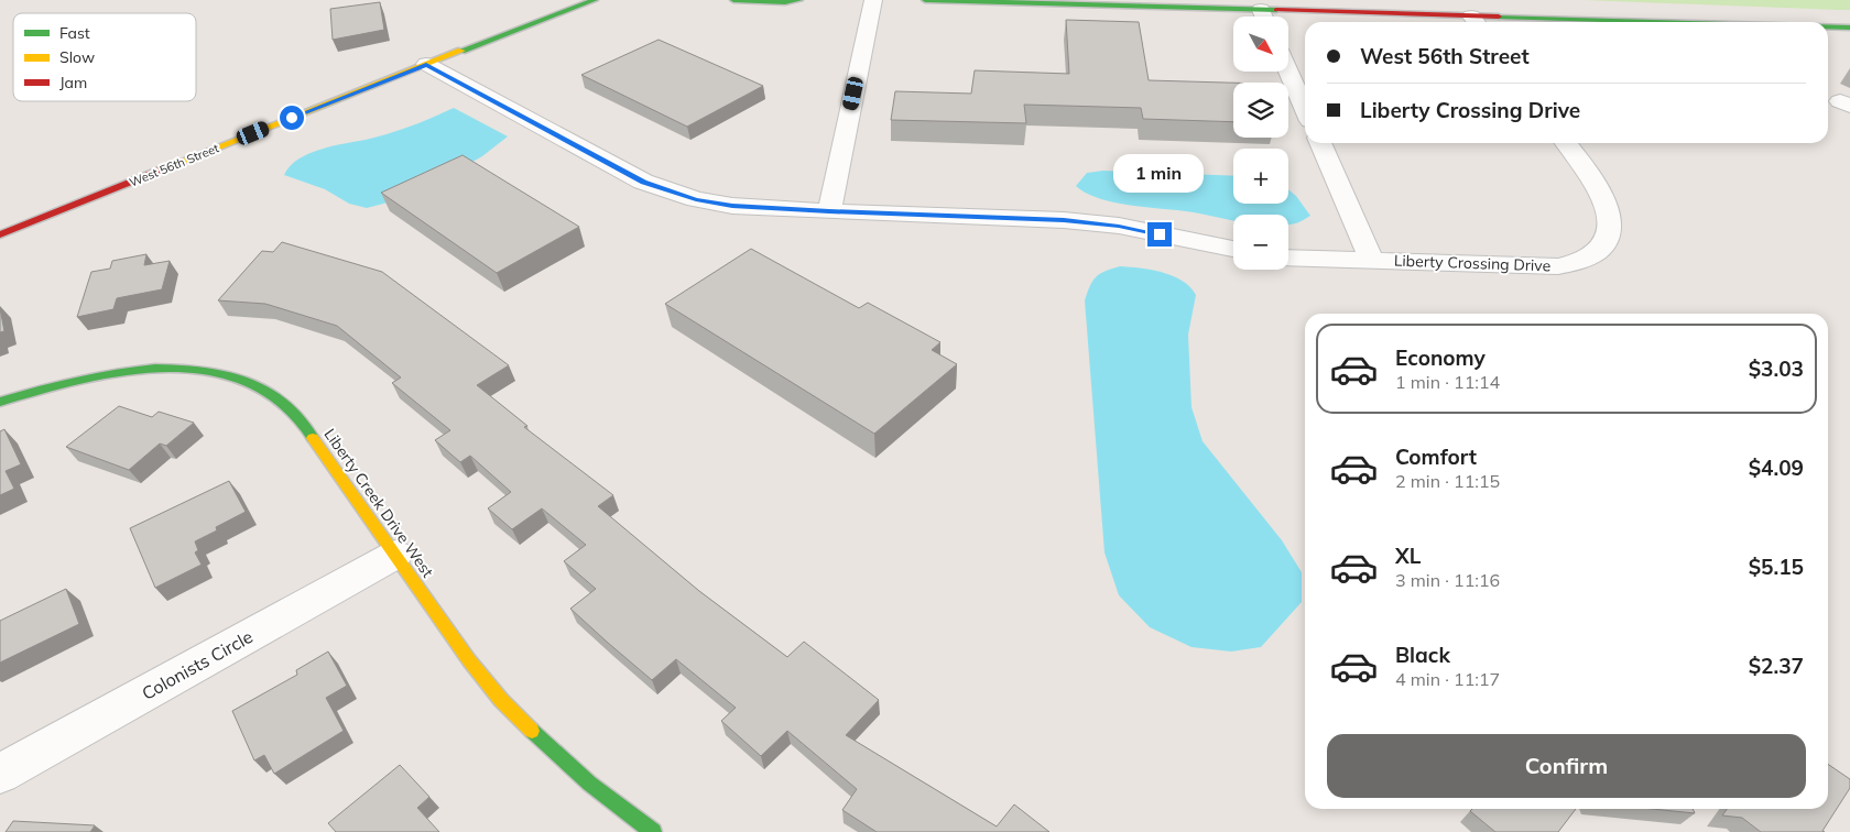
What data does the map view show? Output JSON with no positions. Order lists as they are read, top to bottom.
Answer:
{
  "streets": {
    "main road": ["West 56th Street", "Liberty Creek Drive West"],
    "street": ["Liberty Crossing Drive", "Colonists Circle"]
  },
  "crossings": [
    ["Liberty Creek Drive West", "Colonists Circle"]
  ],
  "legend": ["Fast", "Slow", "Jam"],
  "north": "bottom right",
  "page": {
    "map_buttons": ["+", "−"],
    "banner": ["West 56th Street", "Liberty Crossing Drive"],
    "bubble": "1 min",
    "list": [
      {
        "name": "Economy",
        "note": "1 min · 11:14",
        "value": "$3.03"
      },
      {
        "name": "Comfort",
        "note": "2 min · 11:15",
        "value": "$4.09"
      },
      {
        "name": "XL",
        "note": "3 min · 11:16",
        "value": "$5.15"
      },
      {
        "name": "Black",
        "note": "4 min · 11:17",
        "value": "$2.37"
      }
    ],
    "buttons": "Confirm"
  }
}
